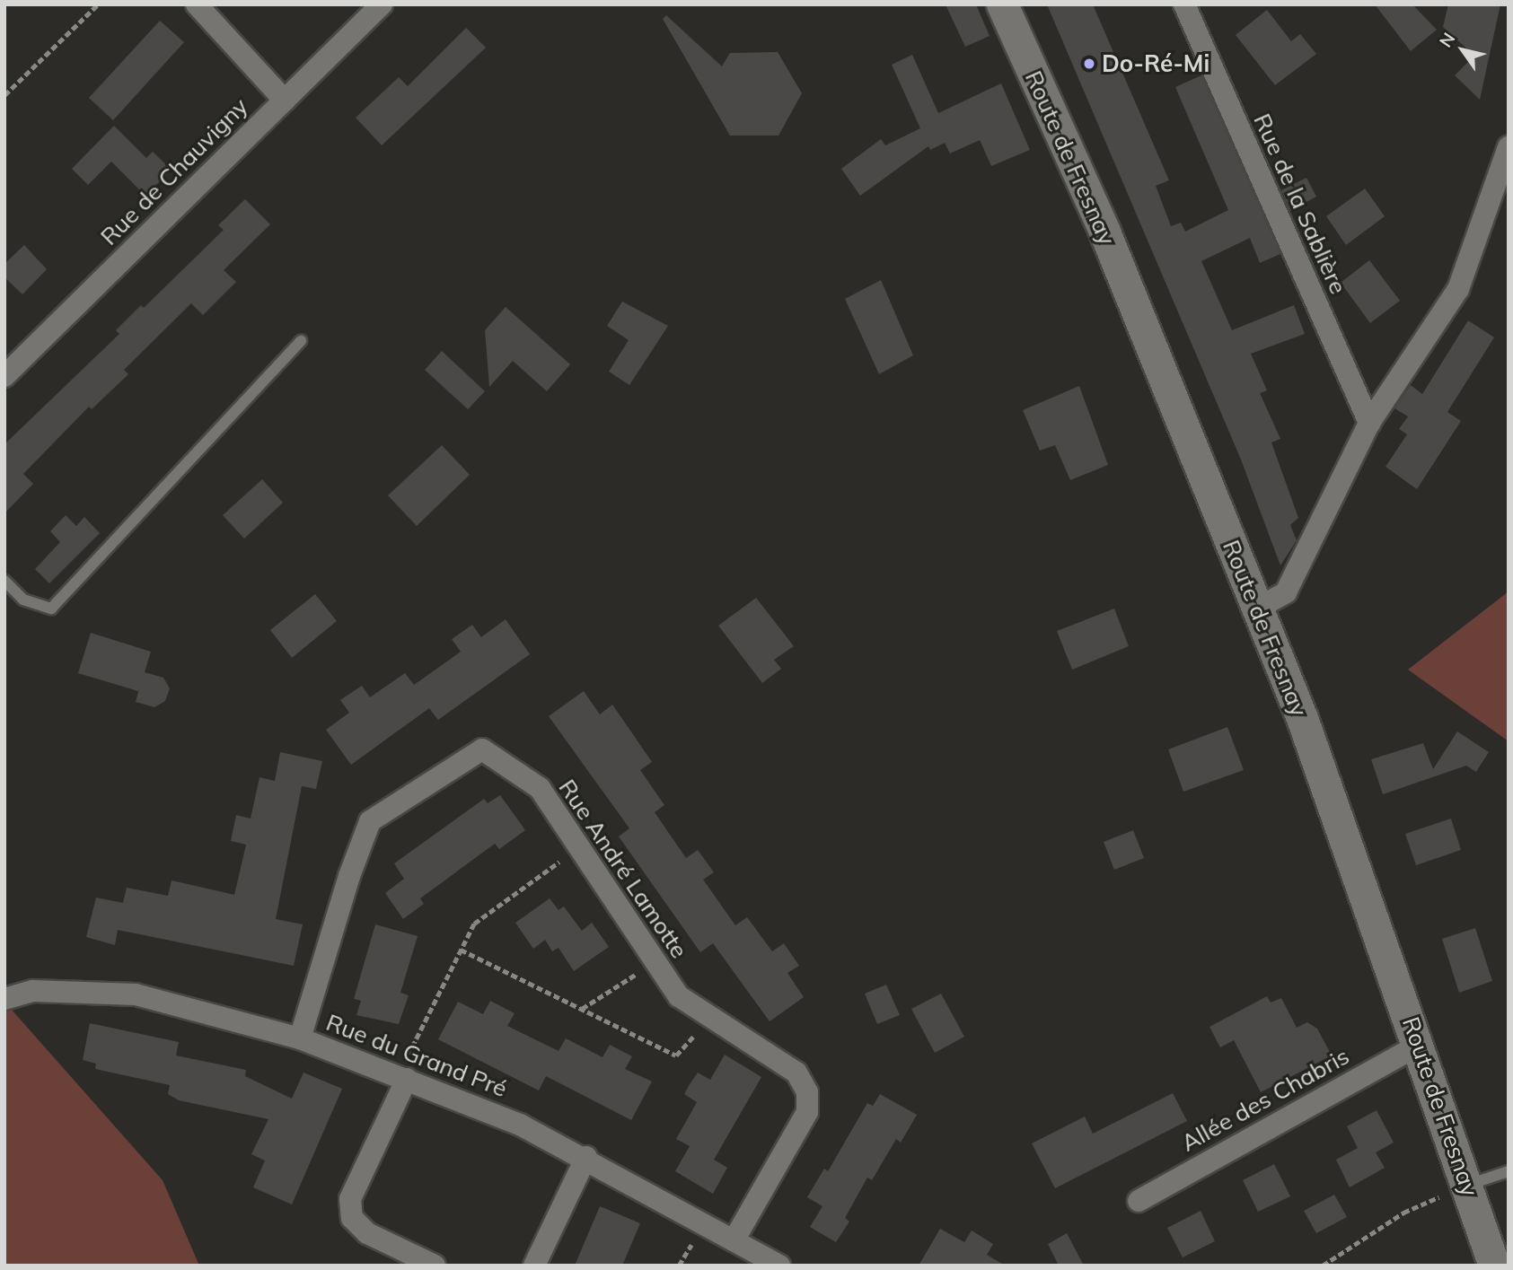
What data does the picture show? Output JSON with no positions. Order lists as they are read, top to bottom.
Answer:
{
  "streets": {
    "street": [
      "Route de Fresnay",
      "Rue de Chauvigny",
      "Rue de la Sablière",
      "Rue André Lamotte",
      "Rue du Grand Pré",
      "Allée des Chabris"
    ]
  },
  "crossings": [
    ["Route de Fresnay", "Allée des Chabris"],
    ["Rue André Lamotte", "Rue du Grand Pré"]
  ],
  "places": ["Do-Ré-Mi"],
  "north": "top left"
}
